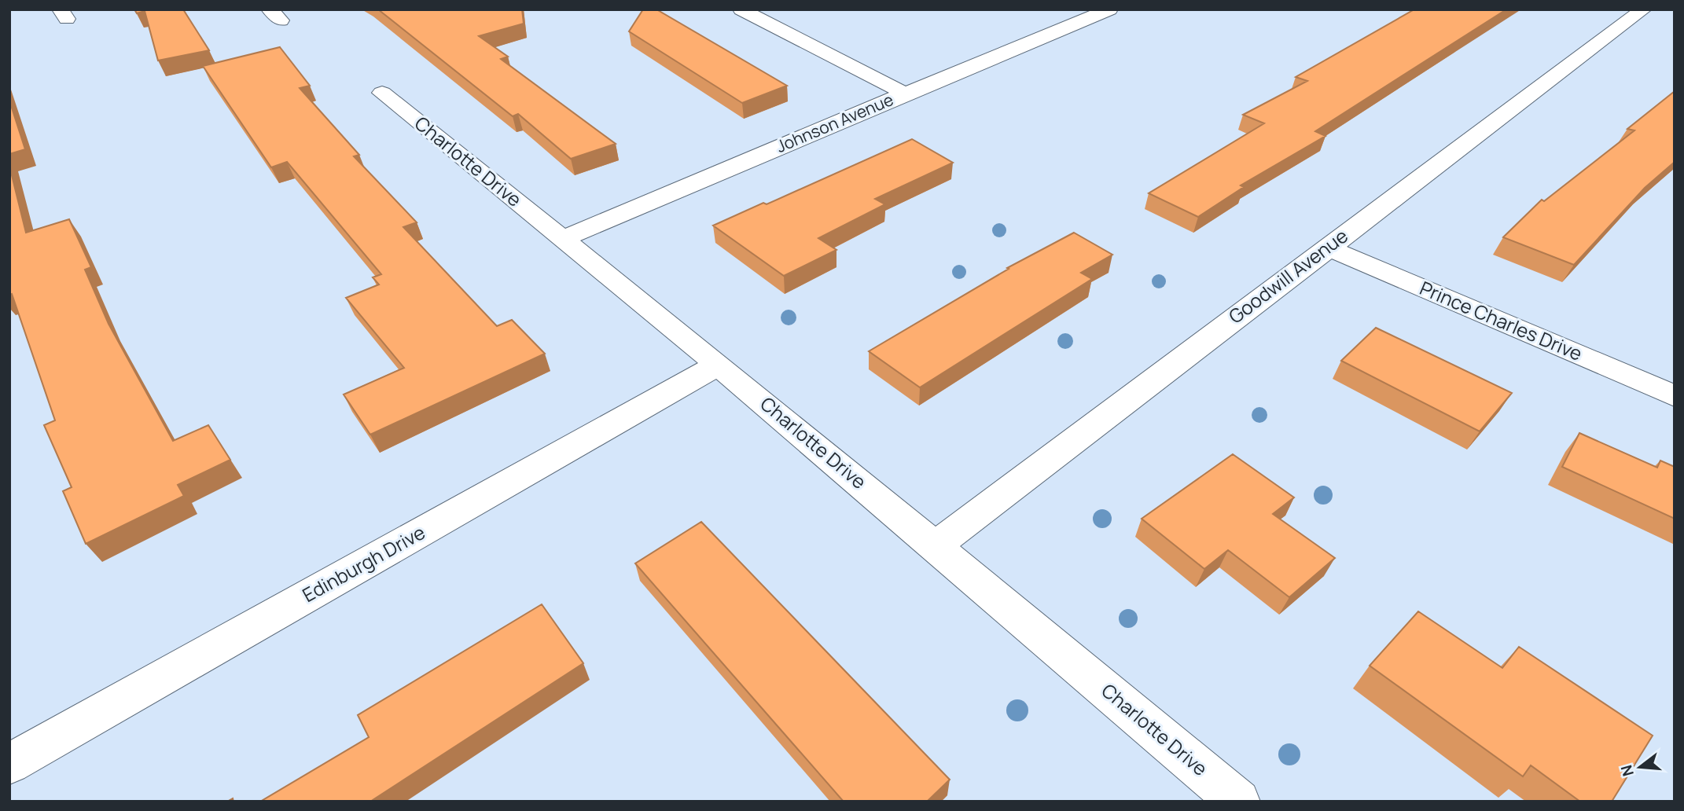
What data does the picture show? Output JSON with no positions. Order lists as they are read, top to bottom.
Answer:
{
  "streets": {
    "street": [
      "Johnson Avenue",
      "Charlotte Drive",
      "Goodwill Avenue",
      "Prince Charles Drive",
      "Edinburgh Drive"
    ]
  },
  "crossings": [
    ["Johnson Avenue", "Charlotte Drive"],
    ["Charlotte Drive", "Goodwill Avenue"],
    ["Charlotte Drive", "Edinburgh Drive"],
    ["Goodwill Avenue", "Prince Charles Drive"]
  ],
  "north": "left"
}
